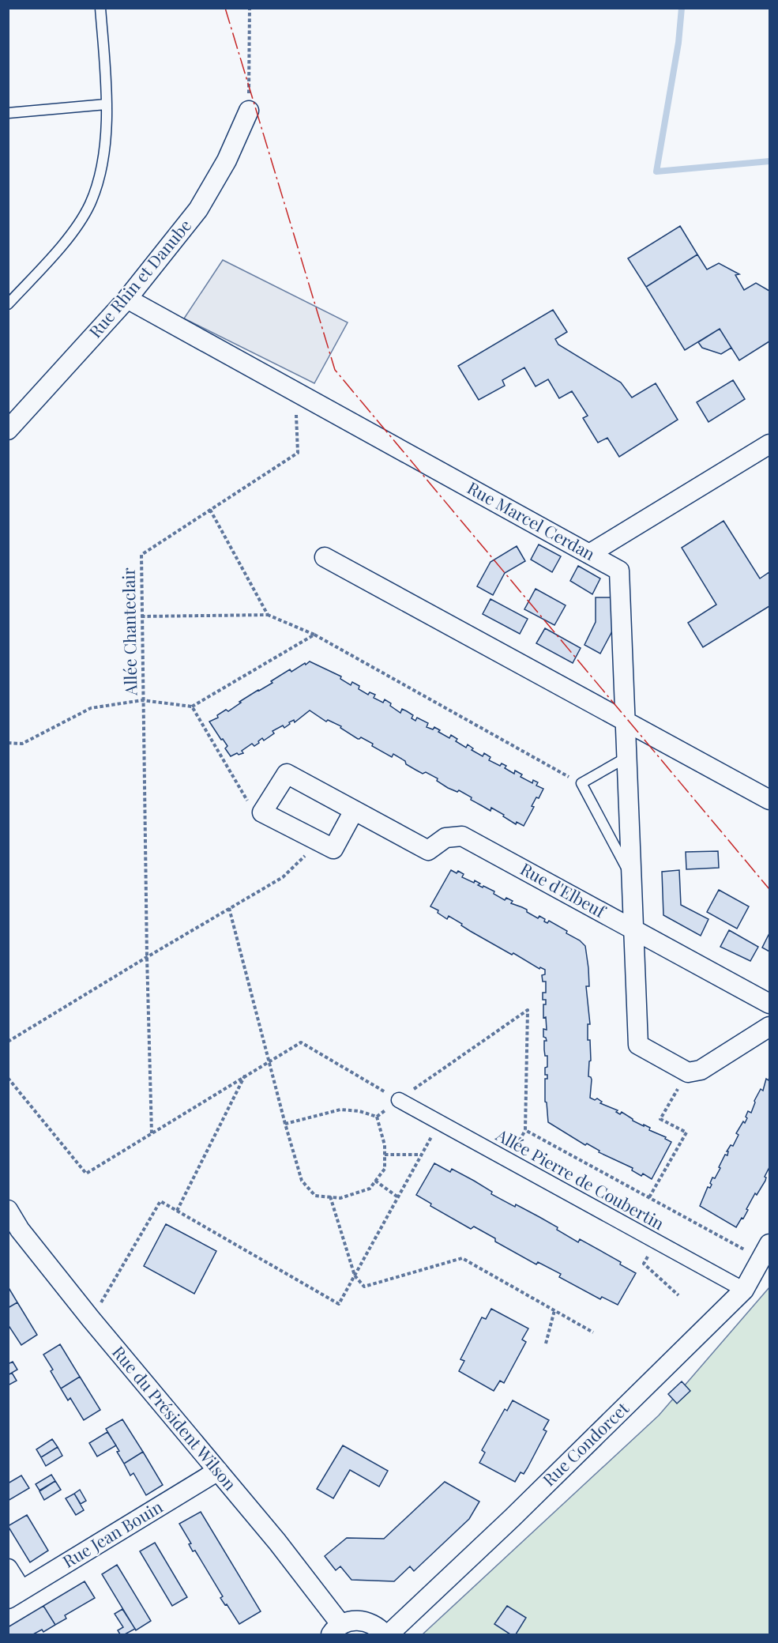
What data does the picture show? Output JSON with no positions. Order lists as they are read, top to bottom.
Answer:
{
  "streets": {
    "street": [
      "Rue Rhin et Danube",
      "Rue Marcel Cerdan",
      "Rue d'Elbeuf",
      "Allée Pierre de Coubertin",
      "Rue du Président Wilson",
      "Rue Condorcet",
      "Rue Jean Bouin"
    ],
    "path": ["Allée Chanteclair"]
  },
  "crossings": [
    ["Rue Rhin et Danube", "Rue Marcel Cerdan"],
    ["Rue Marcel Cerdan", "Allée Chanteclair"],
    ["Rue Marcel Cerdan", "Rue d'Elbeuf"],
    ["Allée Pierre de Coubertin", "Rue Condorcet"],
    ["Rue du Président Wilson", "Rue Jean Bouin"]
  ]
}
